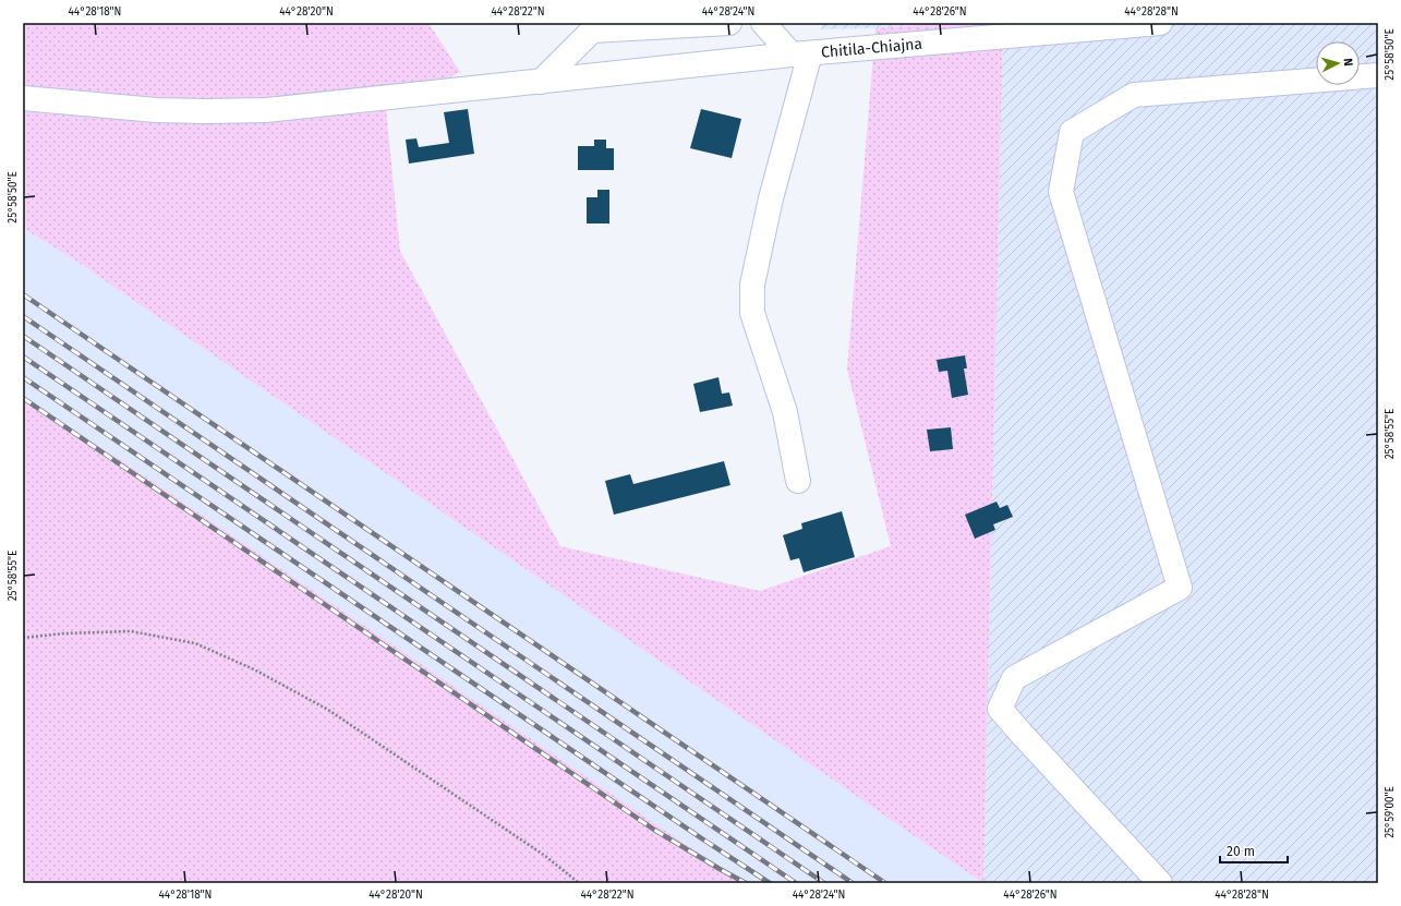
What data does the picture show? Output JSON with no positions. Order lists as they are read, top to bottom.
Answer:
{
  "streets": {
    "street": ["Chitila-Chiajna"]
  },
  "scale_bar": "20 m",
  "north": "right",
  "coordinates": [
    "44°28'18\"N",
    "44°28'20\"N",
    "44°28'22\"N",
    "44°28'24\"N",
    "44°28'26\"N",
    "44°28'28\"N",
    "25°58'50\"E",
    "25°58'55\"E",
    "25°59'00\"E"
  ]
}
